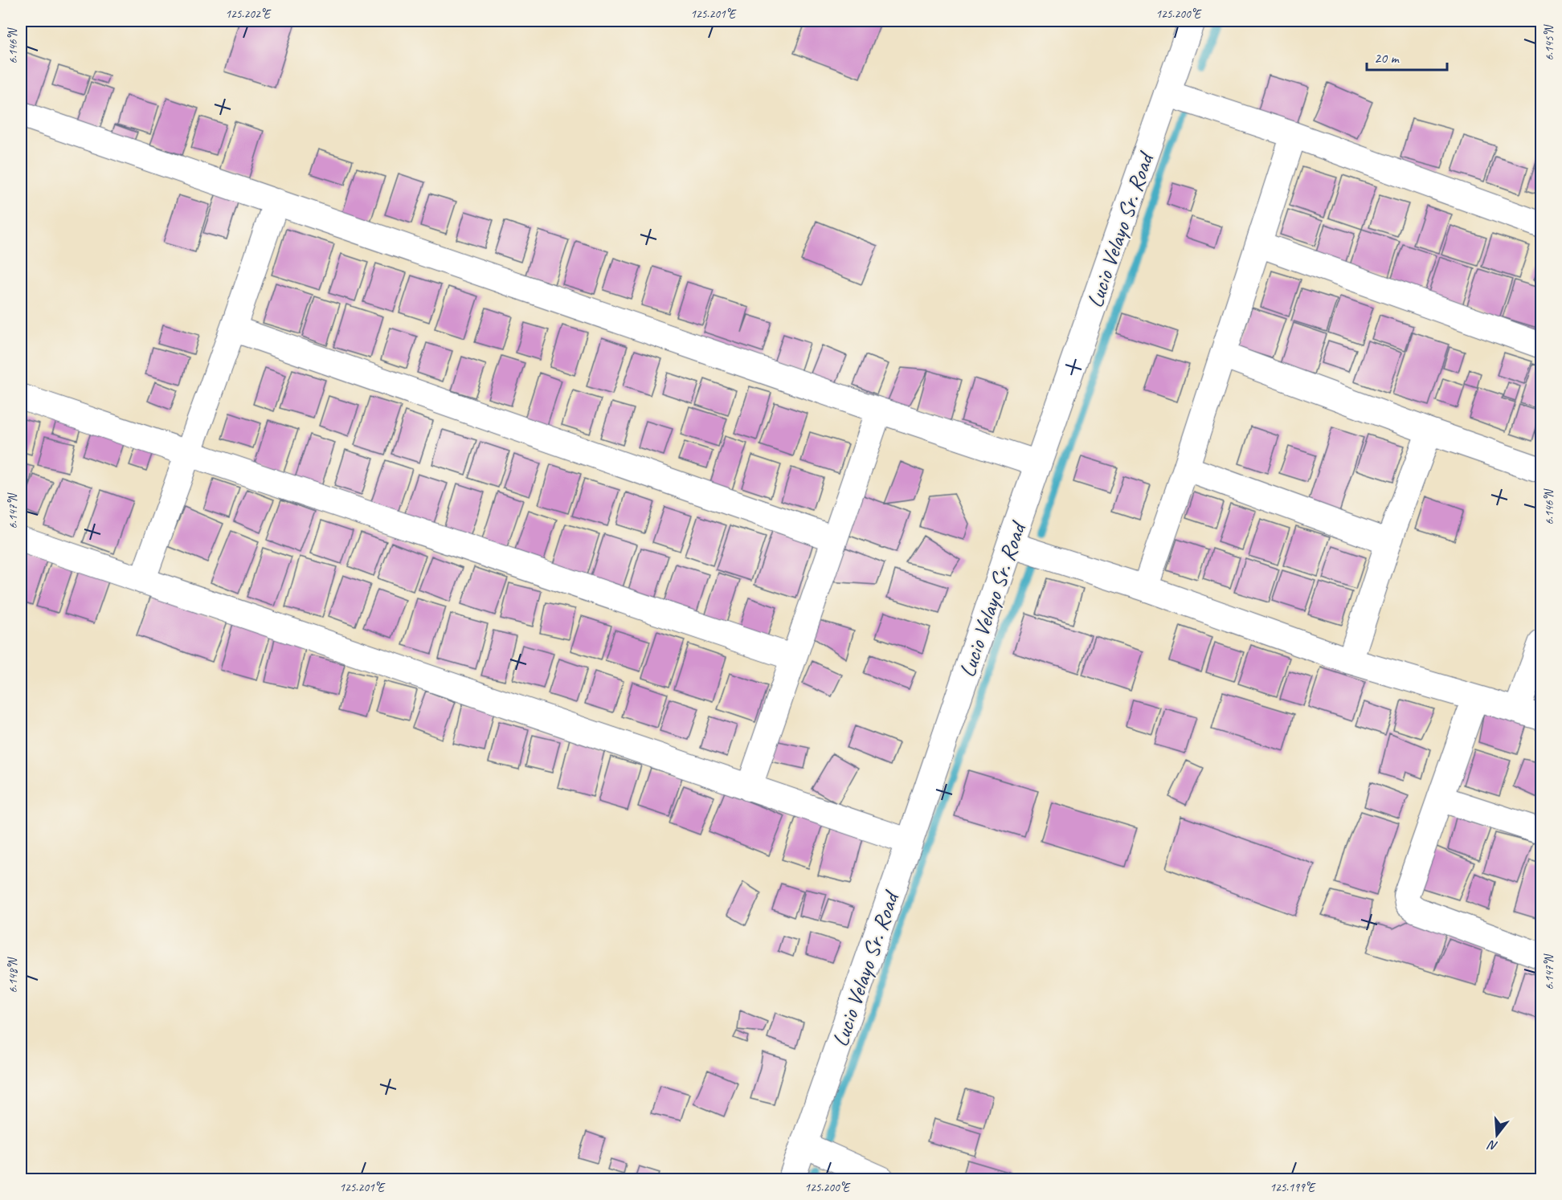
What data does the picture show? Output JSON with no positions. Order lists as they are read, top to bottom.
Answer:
{
  "streets": {
    "main road": ["Lucio Velayo Sr. Road"]
  },
  "scale_bar": "20 m",
  "north": "bottom",
  "coordinates": [
    "125.202°E",
    "125.201°E",
    "125.200°E",
    "6.145°N",
    "6.146°N",
    "6.147°N",
    "6.148°N",
    "125.199°E"
  ]
}
